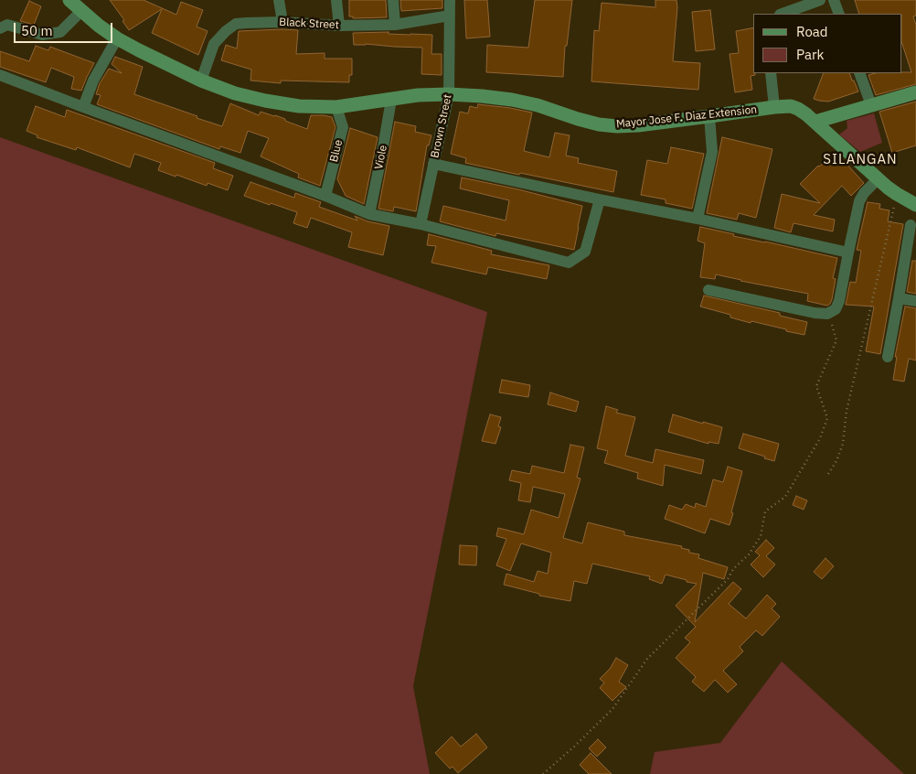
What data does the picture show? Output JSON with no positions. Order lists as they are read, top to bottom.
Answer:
{
  "streets": {
    "street": [
      "Black Street",
      "Mayor Jose F. Diaz Extension",
      "Brown Street",
      "Blue",
      "Viole"
    ]
  },
  "crossings": [
    ["Black Street", "Mayor Jose F. Diaz Extension"],
    ["Black Street", "Brown Street"],
    ["Mayor Jose F. Diaz Extension", "Brown Street"],
    ["Mayor Jose F. Diaz Extension", "Blue"],
    ["Mayor Jose F. Diaz Extension", "Viole"]
  ],
  "districts": ["SILANGAN"],
  "legend": ["Road", "Park"],
  "scale_bar": "50 m"
}
